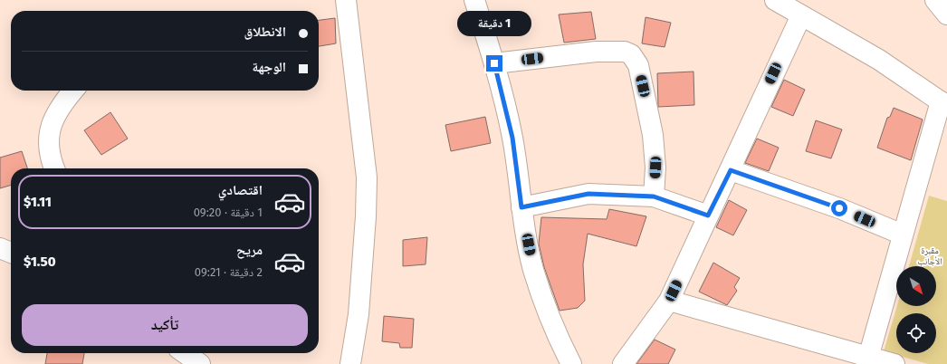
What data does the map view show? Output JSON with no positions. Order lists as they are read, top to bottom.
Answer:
{
  "parks": ["مقبرة الأجانب"],
  "north": "bottom right",
  "page": {
    "bubble": "1 دقيقة",
    "banner": ["الانطلاق", "الوجهة"],
    "list": [
      {
        "name": "اقتصادي",
        "note": "1 دقيقة · 09:20",
        "value": "$1.11"
      },
      {
        "name": "مريح",
        "note": "2 دقيقة · 09:21",
        "value": "$1.50"
      }
    ],
    "buttons": "تأكيد"
  }
}
